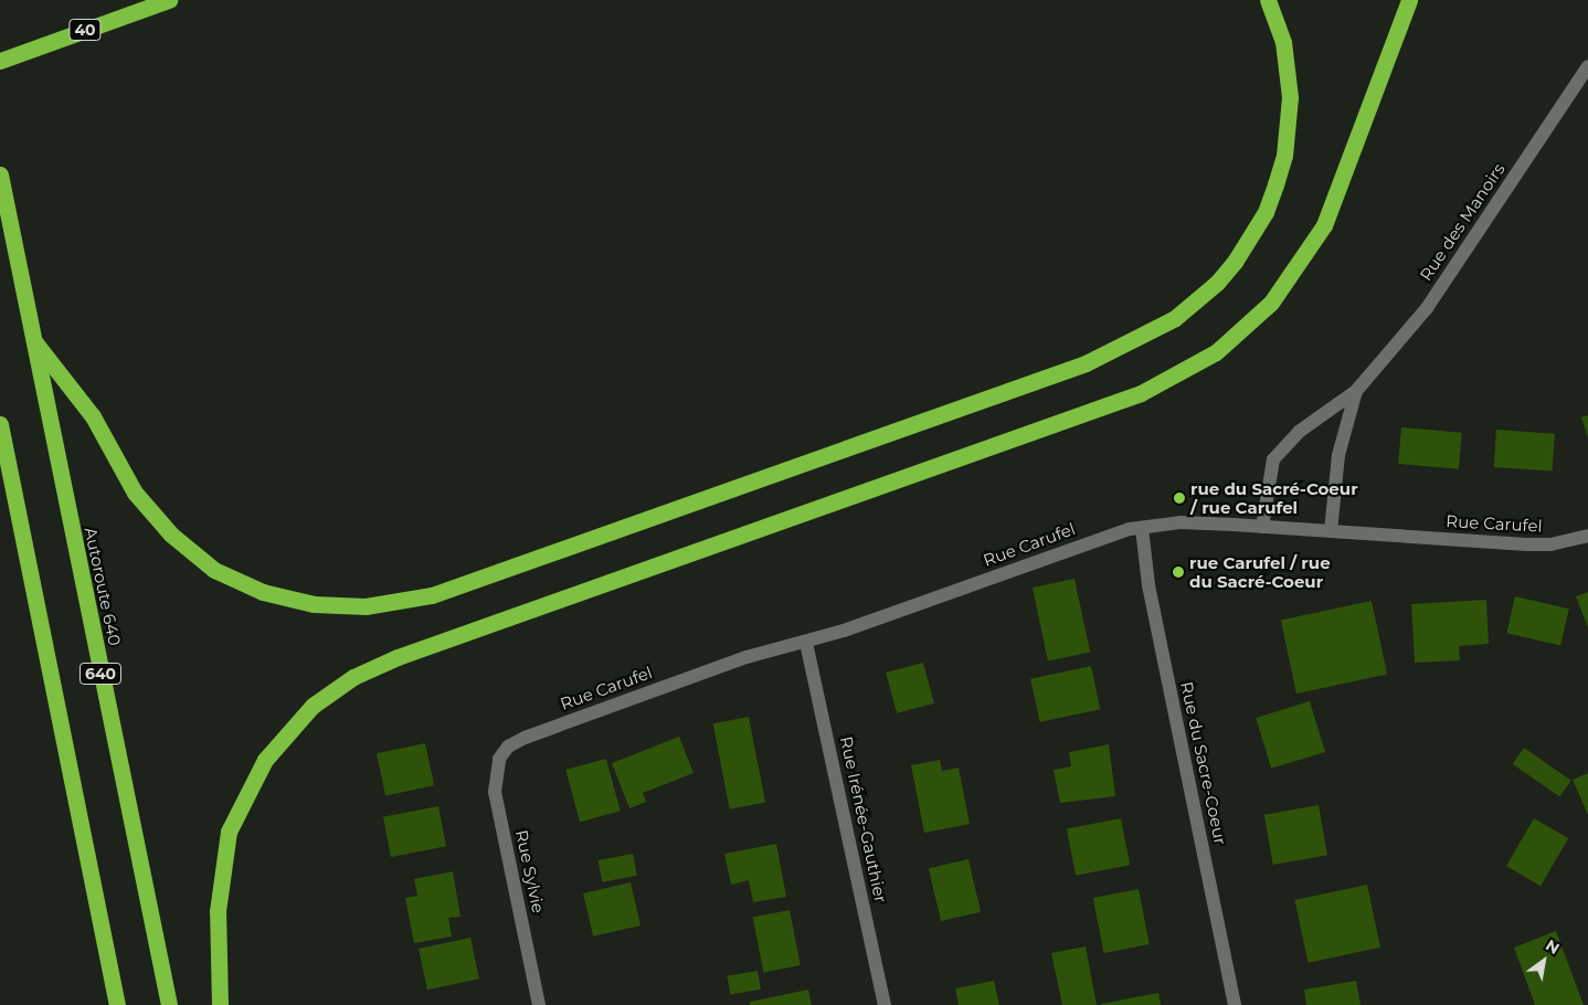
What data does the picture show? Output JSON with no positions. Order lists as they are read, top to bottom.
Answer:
{
  "streets": {
    "highway": ["40", "Autoroute 640", "640"],
    "street": [
      "Rue des Manoirs",
      "Rue Carufel",
      "Rue du Sacre-Coeur",
      "Rue Irénée-Gauthier",
      "Rue Sylvie"
    ]
  },
  "crossings": [
    ["Rue des Manoirs", "Rue Carufel"],
    ["Rue Carufel", "Rue du Sacre-Coeur"],
    ["Rue Carufel", "Rue Irénée-Gauthier"],
    ["Rue Carufel", "Rue Sylvie"]
  ],
  "places": ["rue du Sacré-Coeur / rue Carufel", "rue Carufel / rue du Sacré-Coeur"],
  "north": "top right"
}
